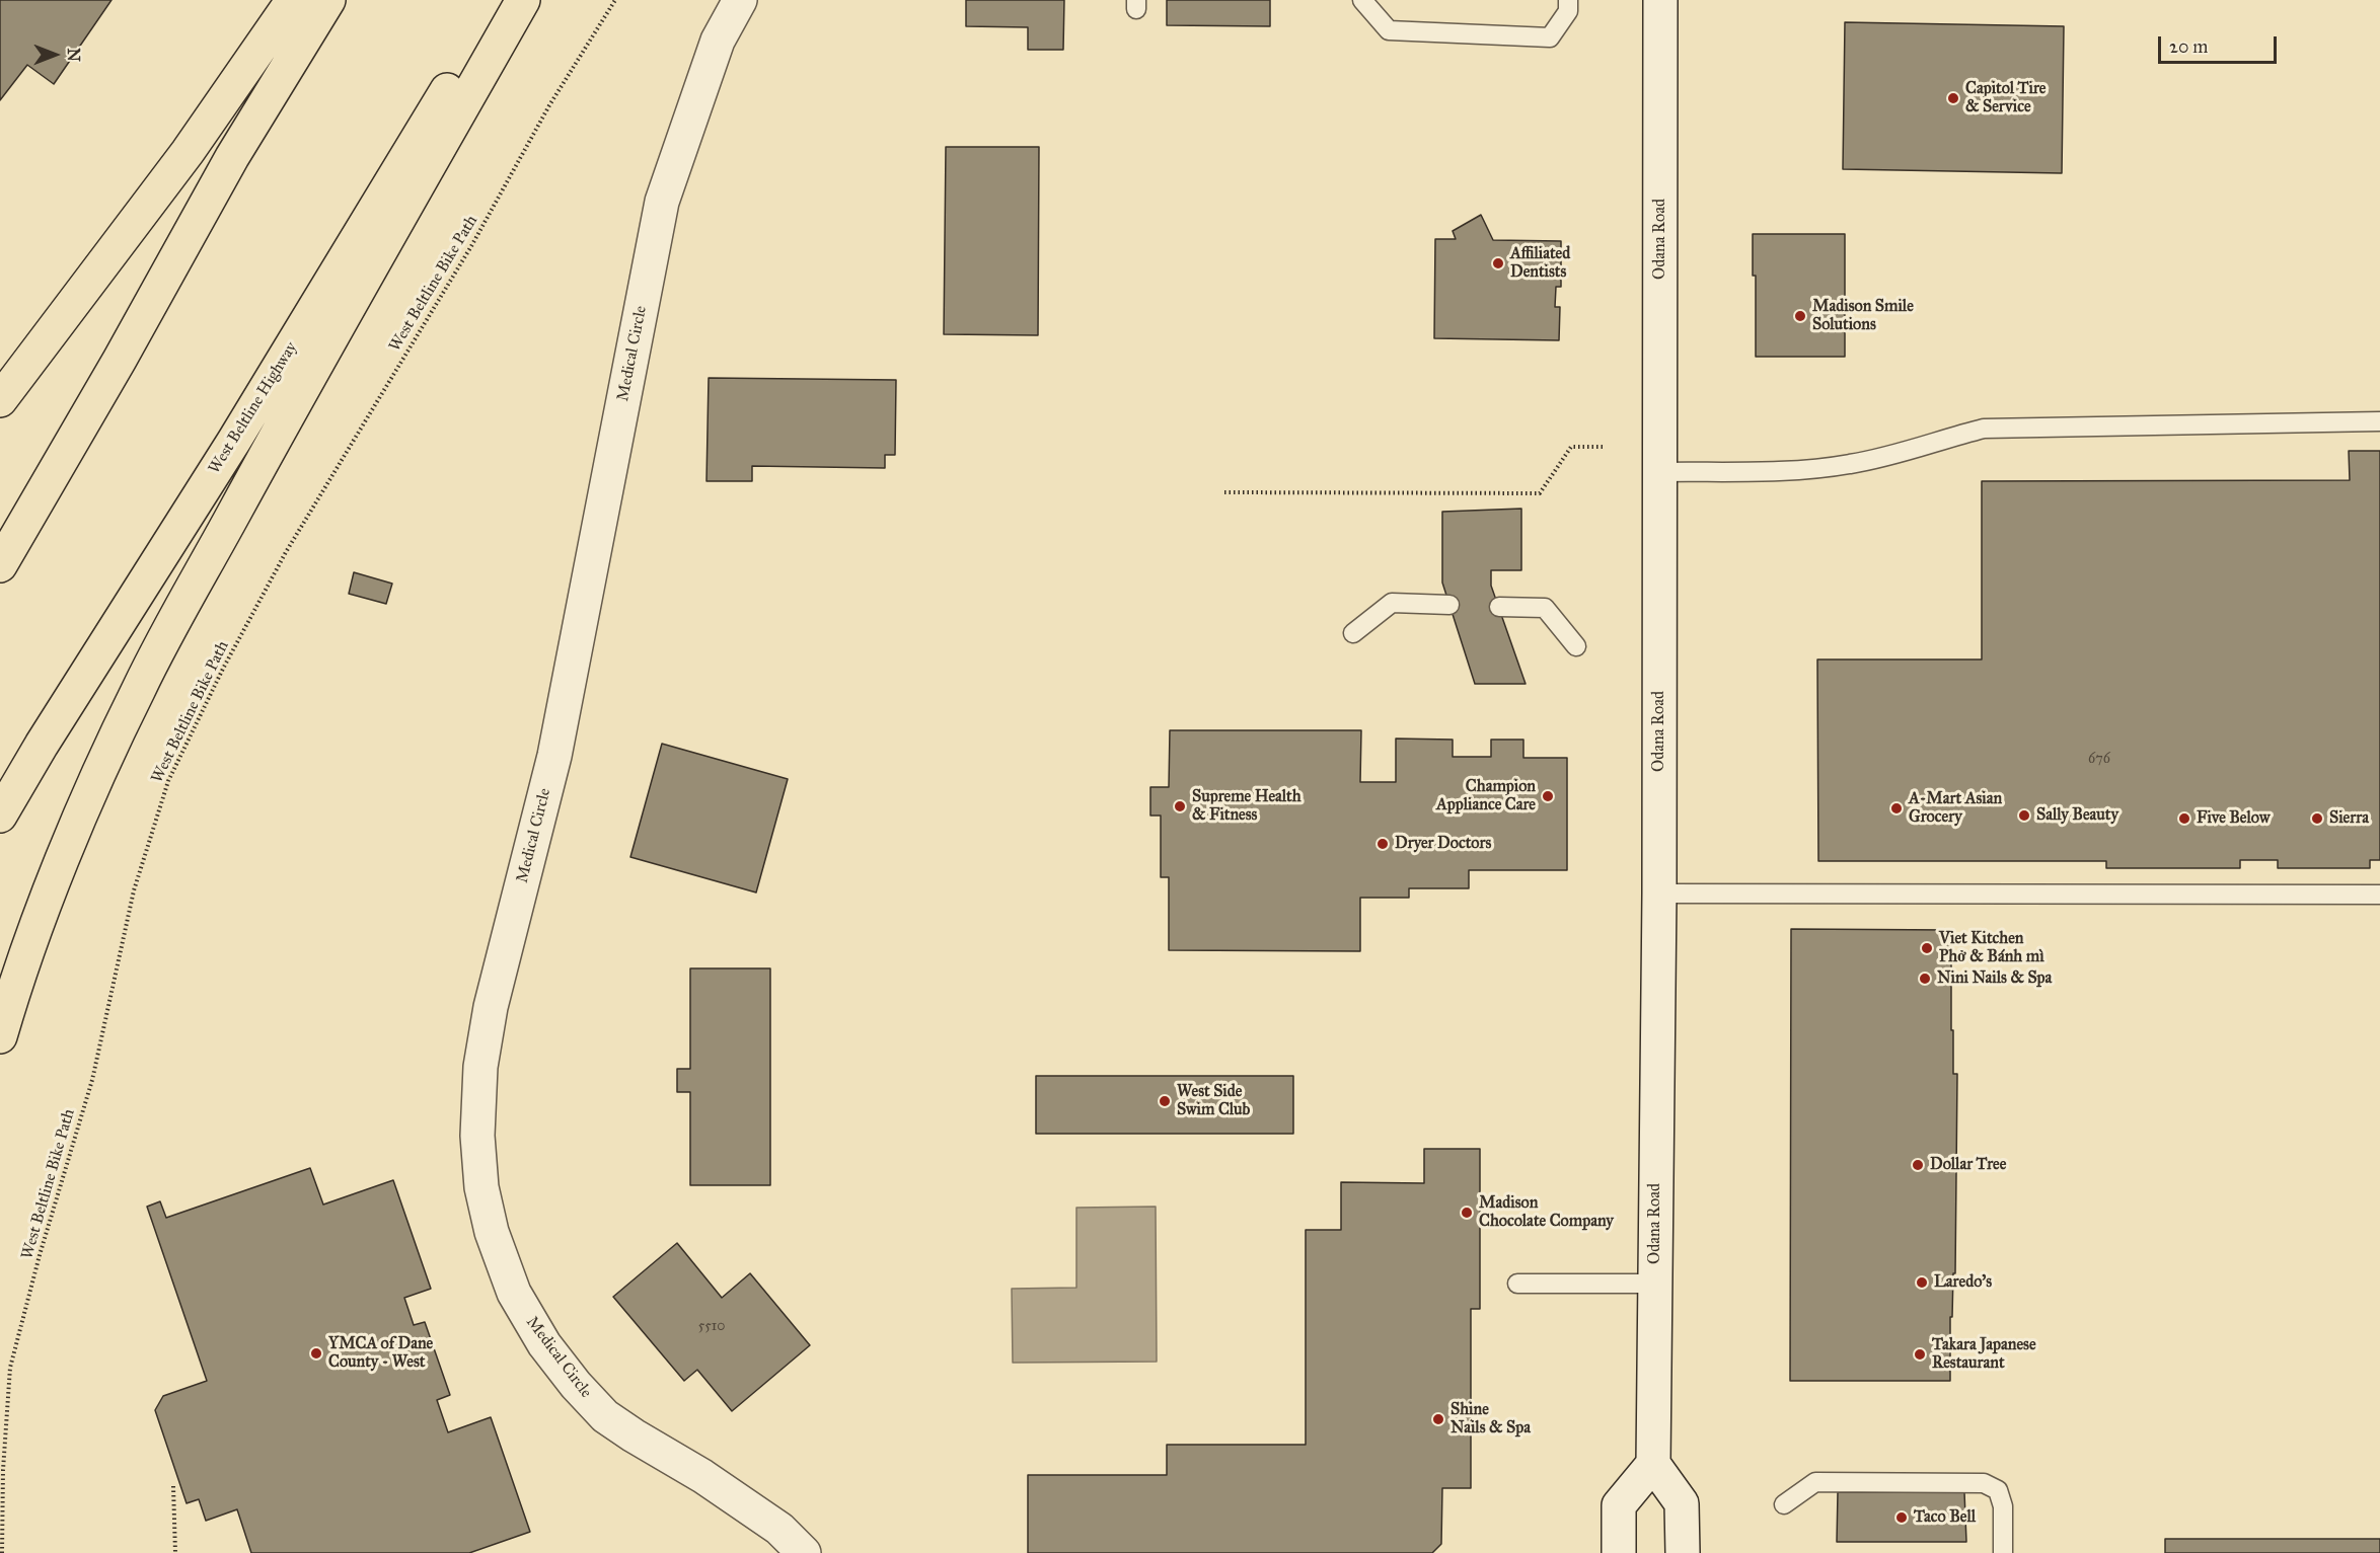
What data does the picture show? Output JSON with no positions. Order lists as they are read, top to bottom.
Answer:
{
  "streets": {
    "highway": ["West Beltline Highway"],
    "street": ["Odana Road", "Medical Circle"],
    "path": ["West Beltline Bike Path"]
  },
  "places": [
    "Capitol Tire & Service",
    "Affiliated Dentists",
    "Madison Smile Solutions",
    "Champion Appliance Care",
    "Supreme Health & Fitness",
    "A-Mart Asian Grocery",
    "Sally Beauty",
    "Five Below",
    "Sierra",
    "Dryer Doctors",
    "Viet Kitchen Phở & Bánh mì",
    "Nini Nails & Spa",
    "West Side Swim Club",
    "Dollar Tree",
    "Madison Chocolate Company",
    "Laredo's",
    "YMCA of Dane County - West",
    "Takara Japanese Restaurant",
    "Shine Nails & Spa",
    "Taco Bell"
  ],
  "house_numbers": ["676", "5510"],
  "scale_bar": "20 m",
  "north": "right"
}
